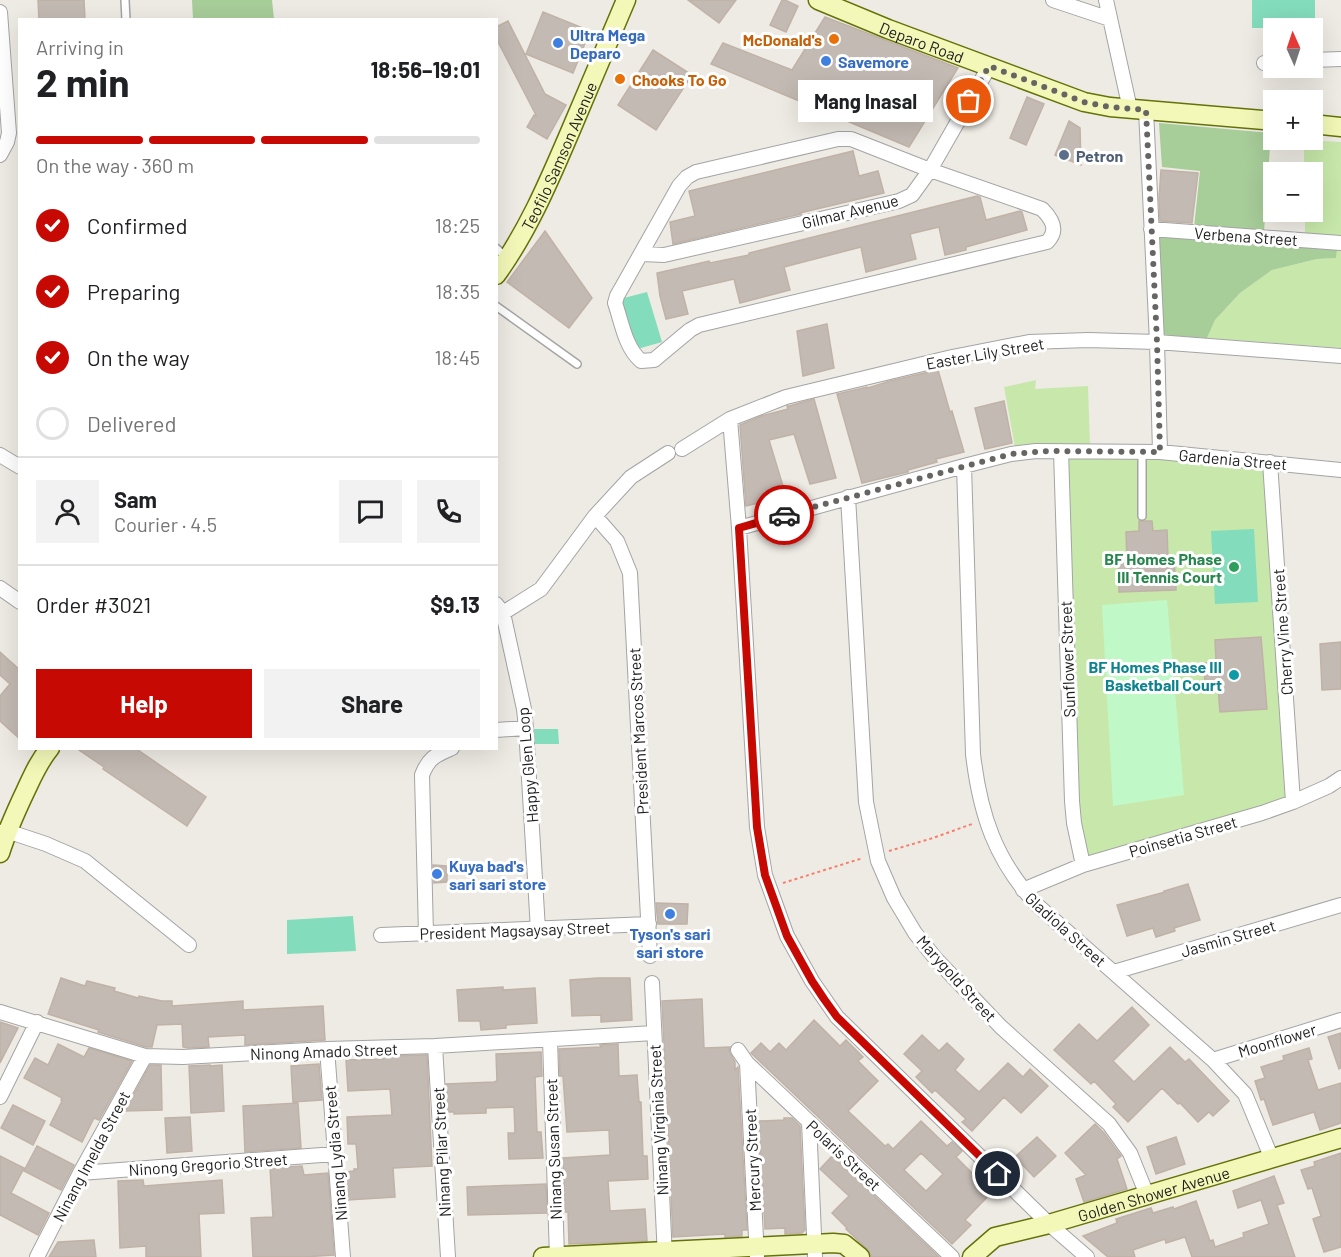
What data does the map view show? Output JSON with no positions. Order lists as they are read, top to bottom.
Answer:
{
  "streets": {
    "main road": ["Deparo Road", "Teofilo Samson Avenue", "Golden Shower Avenue"],
    "street": [
      "Gilmar Avenue",
      "Verbena Street",
      "Easter Lily Street",
      "Gardenia Street",
      "Cherry Vine Street",
      "Sunflower Street",
      "President Marcos Street",
      "Happy Glen Loop",
      "Poinsetia Street",
      "Gladiola Street",
      "President Magsaysay Street",
      "Jasmin Street",
      "Marygold Street",
      "Moonflower",
      "Ninong Amado Street",
      "Ninang Virginia Street",
      "Ninang Susan Street",
      "Ninang Pilar Street",
      "Ninang Lydia Street",
      "Polaris Street",
      "Ninang Imelda Street",
      "Mercury Street",
      "Ninong Gregorio Street"
    ]
  },
  "crossings": [
    ["Deparo Road", "Gilmar Avenue"],
    ["Gardenia Street", "Cherry Vine Street"],
    ["Gardenia Street", "Sunflower Street"],
    ["Gardenia Street", "Gladiola Street"],
    ["Gardenia Street", "Marygold Street"],
    ["Cherry Vine Street", "Poinsetia Street"],
    ["Sunflower Street", "Poinsetia Street"],
    ["President Marcos Street", "President Magsaysay Street"],
    ["Happy Glen Loop", "President Magsaysay Street"],
    ["Poinsetia Street", "Gladiola Street"],
    ["Gladiola Street", "Jasmin Street"],
    ["Gladiola Street", "Moonflower"],
    ["Gladiola Street", "Golden Shower Avenue"],
    ["Marygold Street", "Golden Shower Avenue"],
    ["Ninong Amado Street", "Ninang Virginia Street"],
    ["Ninong Amado Street", "Ninang Susan Street"],
    ["Ninong Amado Street", "Ninang Pilar Street"],
    ["Ninong Amado Street", "Ninang Lydia Street"],
    ["Ninong Amado Street", "Ninang Imelda Street"],
    ["Ninang Lydia Street", "Ninong Gregorio Street"],
    ["Polaris Street", "Mercury Street"],
    ["Ninang Imelda Street", "Ninong Gregorio Street"]
  ],
  "places": [
    "McDonald's",
    "Ultra Mega Deparo",
    "Savemore",
    "Chooks To Go",
    "Mang Inasal",
    "Petron",
    "BF Homes Phase III Tennis Court",
    "BF Homes Phase III Basketball Court",
    "Kuya bad's sari sari store",
    "Tyson's sari sari store"
  ],
  "north": "top",
  "page": {
    "map_buttons": ["+", "−"],
    "heading": ["2 min", "Arriving in", "18:56–19:01"],
    "panel": [
      "Sam",
      "Courier · 4.5",
      "Order #3021",
      "$9.13"
    ],
    "bubble": "Mang Inasal",
    "bar": "On the way · 360 m",
    "list": [
      ["Confirmed", "18:25"],
      ["Preparing", "18:35"],
      ["On the way", "18:45"],
      "Delivered"
    ],
    "buttons": ["Help", "Share"]
  }
}
